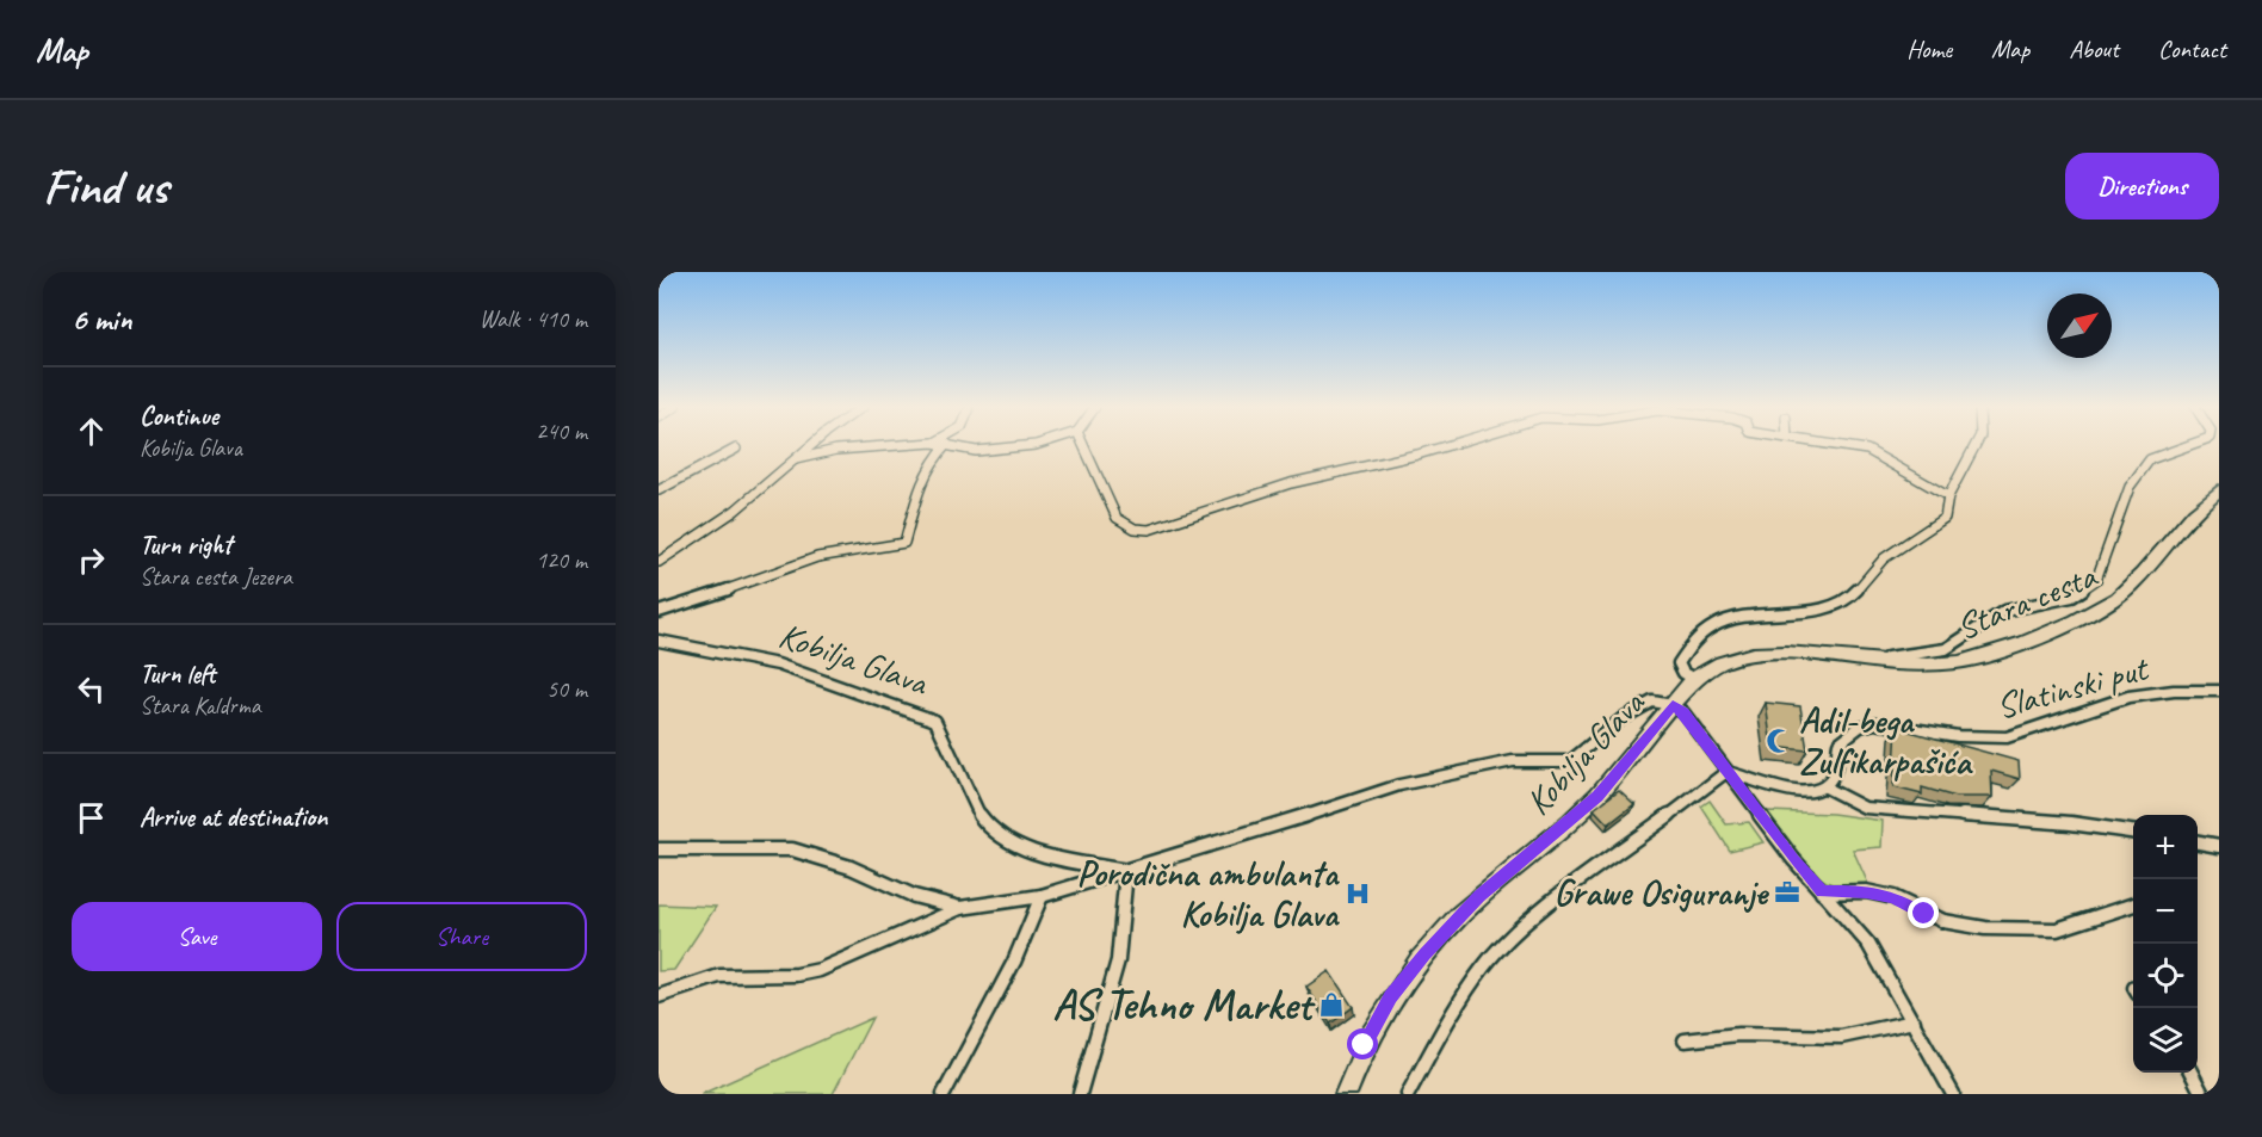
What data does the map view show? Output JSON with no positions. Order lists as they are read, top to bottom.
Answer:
{
  "streets": {
    "main road": ["Stara cesta", "Kobilja Glava"],
    "street": ["Slatinski put"]
  },
  "crossings": [
    ["Stara cesta", "Kobilja Glava"]
  ],
  "places": {
    "mosque": ["Adil-bega Zulfikarpašića"],
    "office": ["Grawe Osiguranje"],
    "hospital": ["Porodična ambulanta Kobilja Glava"],
    "shop": ["AS Tehno Market"]
  },
  "north": "top right",
  "page": {
    "header": "Map",
    "nav": [
      "Home",
      "Map",
      "About",
      "Contact"
    ],
    "buttons": [
      "Directions",
      ["Save", "Share"]
    ],
    "title": "Find us",
    "heading": ["6 min", "Walk · 410 m"],
    "list": [
      ["Continue", "Kobilja Glava", "240 m"],
      ["Turn right", "Stara cesta Jezera", "120 m"],
      ["Turn left", "Stara Kaldrma", "50 m"],
      "Arrive at destination"
    ],
    "map_buttons": ["+", "−"]
  }
}
